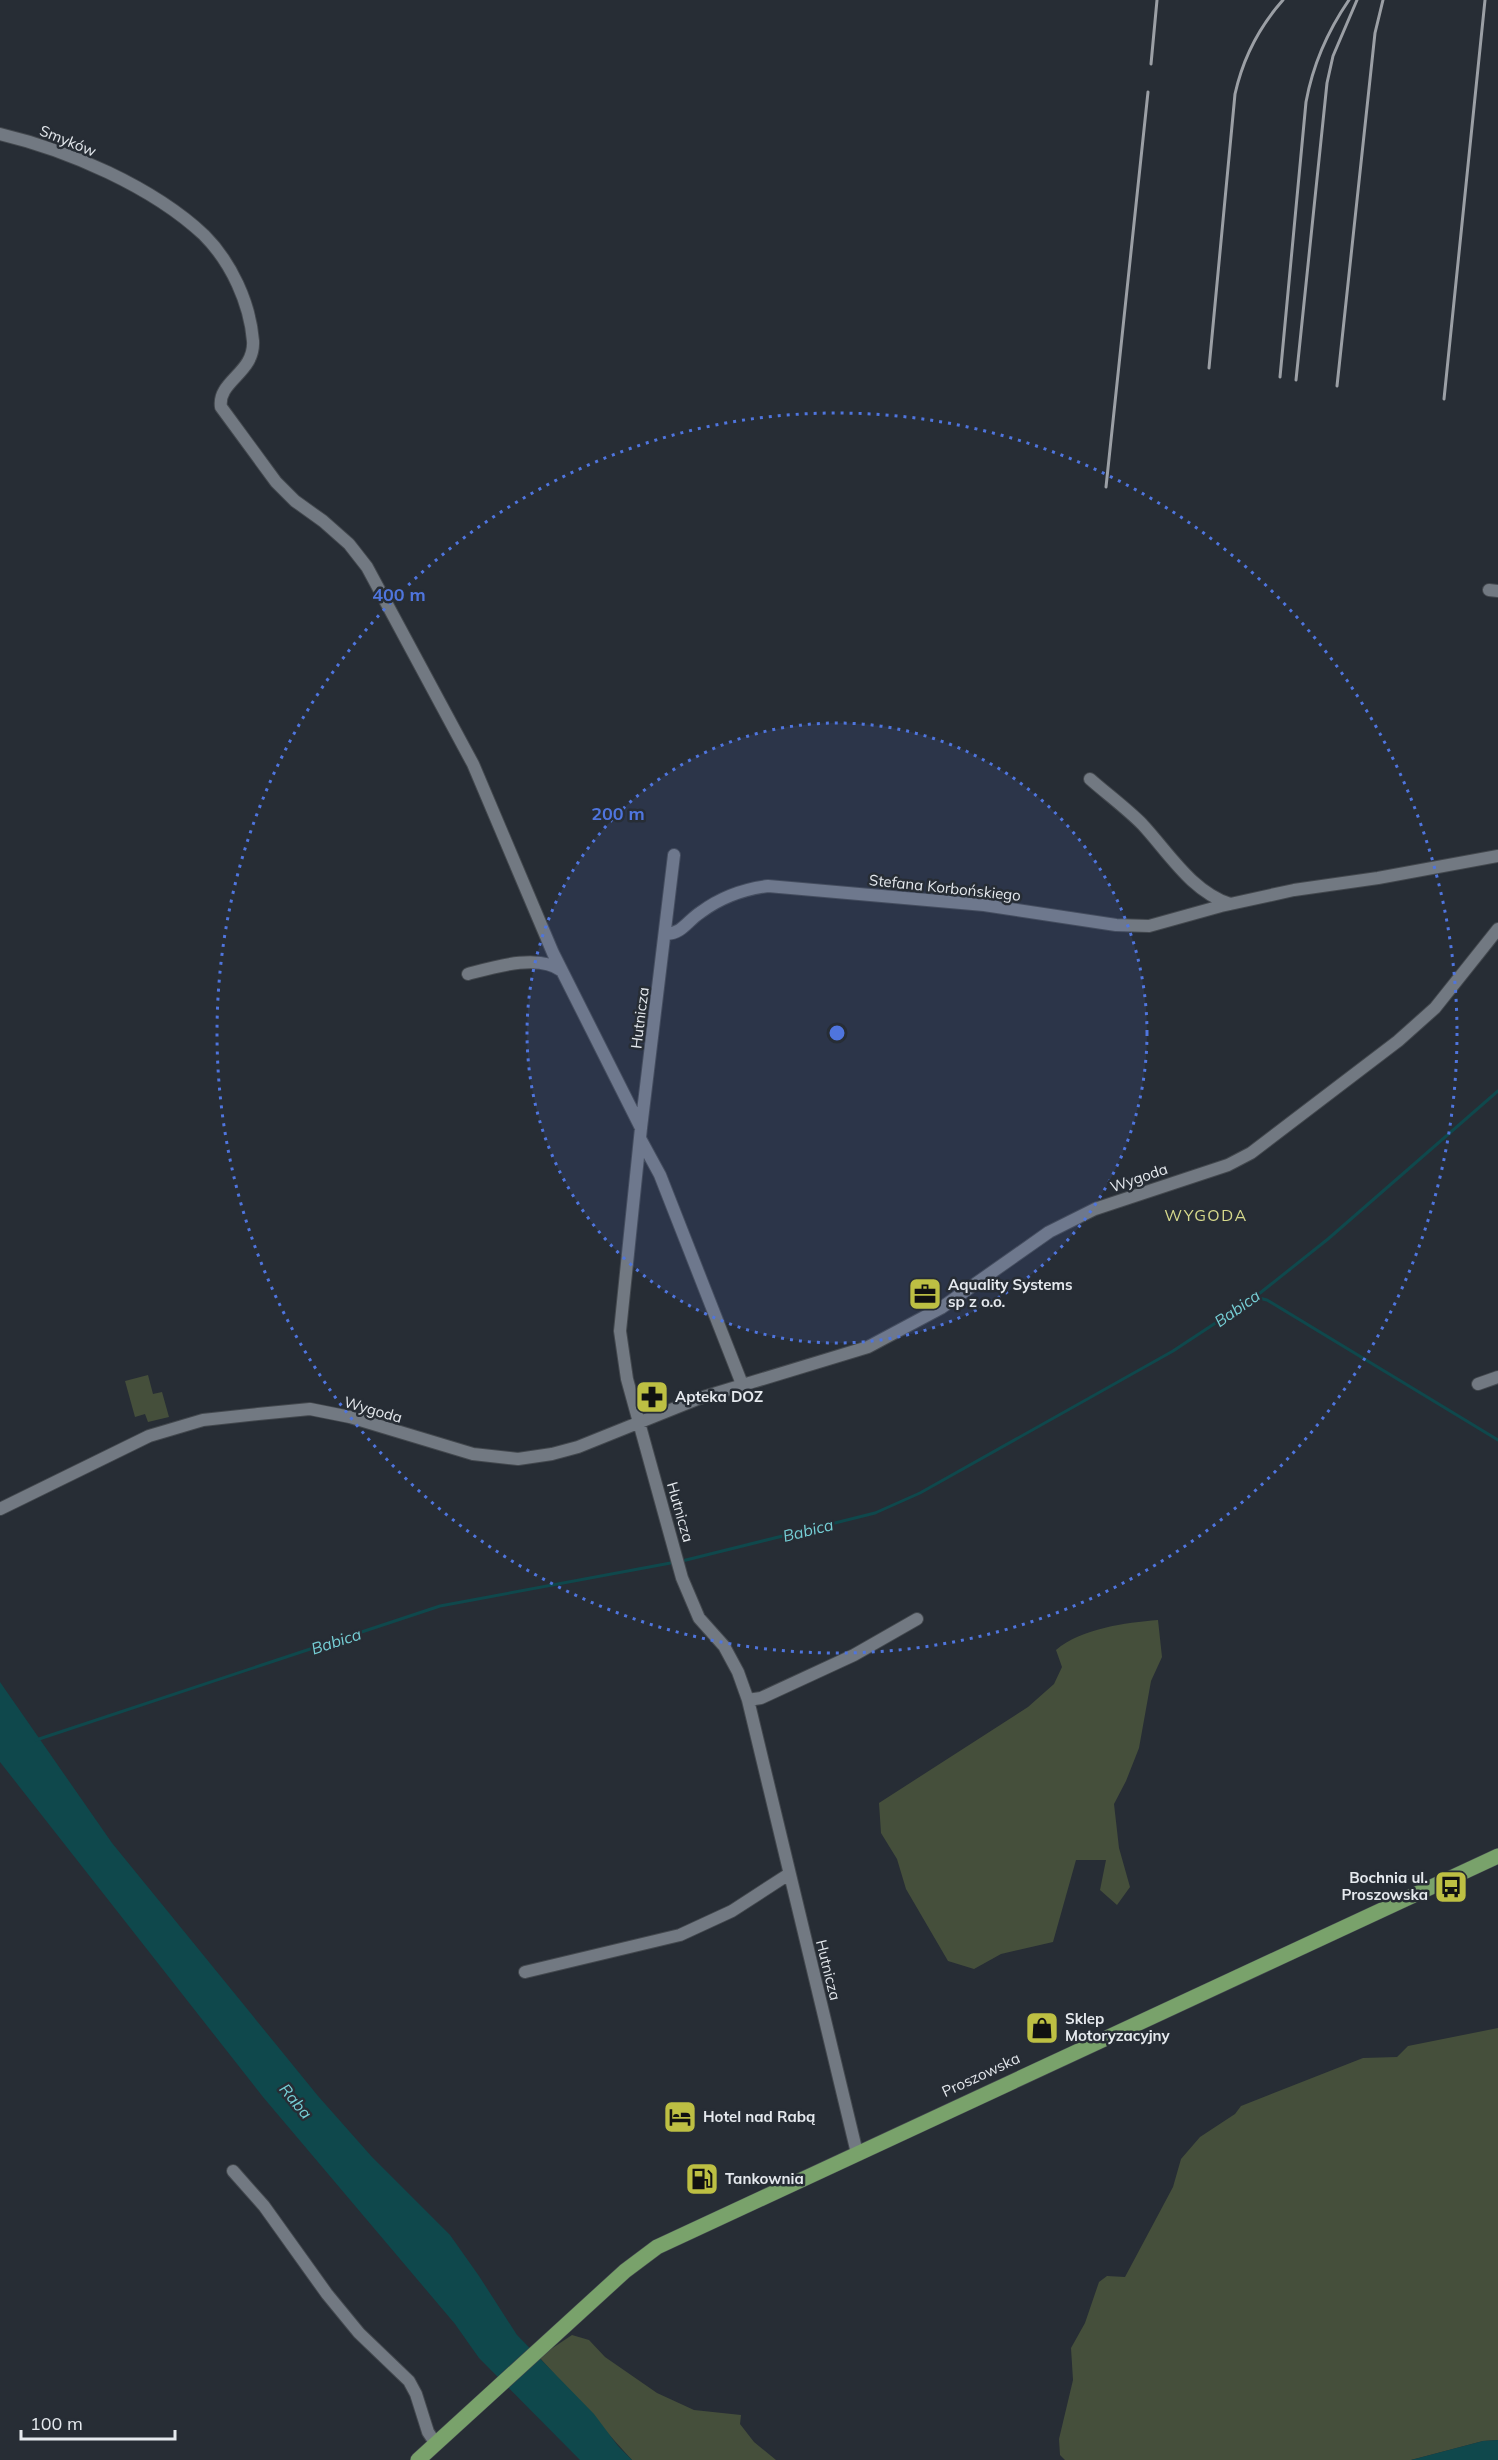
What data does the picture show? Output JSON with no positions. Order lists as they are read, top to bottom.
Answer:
{
  "streets": {
    "main road": ["Proszowska"],
    "street": [
      "Smyków",
      "Stefana Korbońskiego",
      "Hutnicza",
      "Wygoda"
    ]
  },
  "crossings": [
    ["Smyków", "Hutnicza"],
    ["Stefana Korbońskiego", "Hutnicza"],
    ["Hutnicza", "Wygoda"],
    ["Hutnicza", "Proszowska"]
  ],
  "districts": ["WYGODA"],
  "water": ["Babica", "Raba"],
  "places": {
    "office": ["Aquality Systems sp z o.o."],
    "pharmacy": ["Apteka DOZ"],
    "bus stop": ["Bochnia ul. Proszowska"],
    "shop": ["Sklep Motoryzacyjny"],
    "hotel": ["Hotel nad Rabą"],
    "fuel station": ["Tankownia"]
  },
  "scale_bar": "100 m",
  "rings": ["400 m", "200 m"]
}
